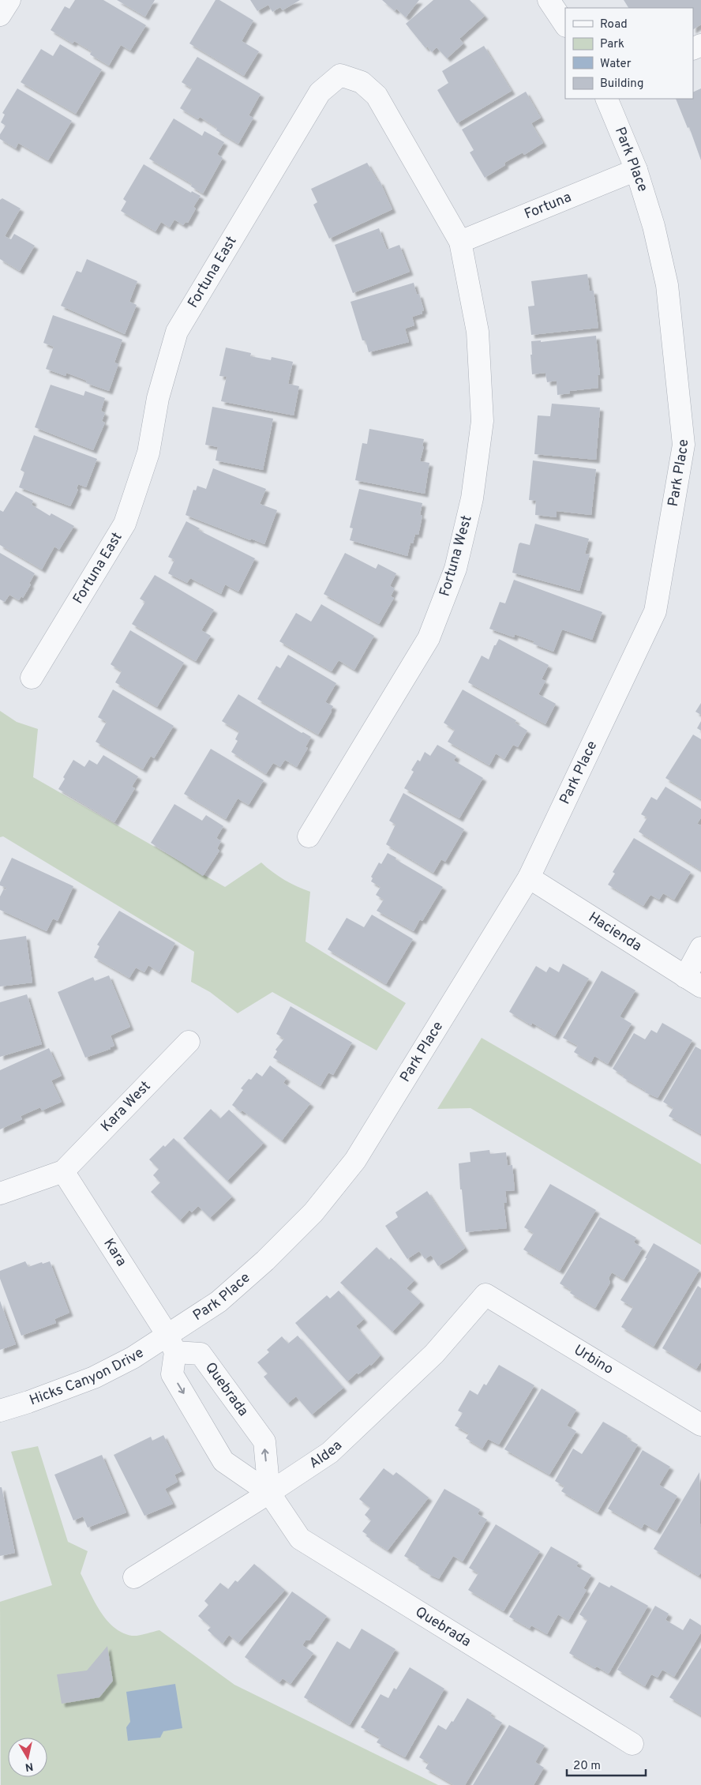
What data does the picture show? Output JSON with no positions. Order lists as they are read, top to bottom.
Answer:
{
  "streets": {
    "street": [
      "Park Place",
      "Fortuna",
      "Fortuna East",
      "Fortuna West",
      "Hacienda",
      "Kara West",
      "Kara",
      "Urbino",
      "Hicks Canyon Drive",
      "Quebrada",
      "Aldea"
    ]
  },
  "crossings": [
    ["Park Place", "Fortuna"],
    ["Park Place", "Hacienda"],
    ["Park Place", "Kara"],
    ["Park Place", "Hicks Canyon Drive"],
    ["Park Place", "Quebrada"],
    ["Fortuna", "Fortuna East"],
    ["Fortuna", "Fortuna West"],
    ["Fortuna East", "Fortuna West"],
    ["Kara West", "Kara"],
    ["Kara", "Hicks Canyon Drive"],
    ["Kara", "Quebrada"],
    ["Urbino", "Aldea"],
    ["Hicks Canyon Drive", "Quebrada"],
    ["Quebrada", "Aldea"]
  ],
  "legend": [
    "Road",
    "Park",
    "Water",
    "Building"
  ],
  "scale_bar": "20 m",
  "north": "bottom"
}
